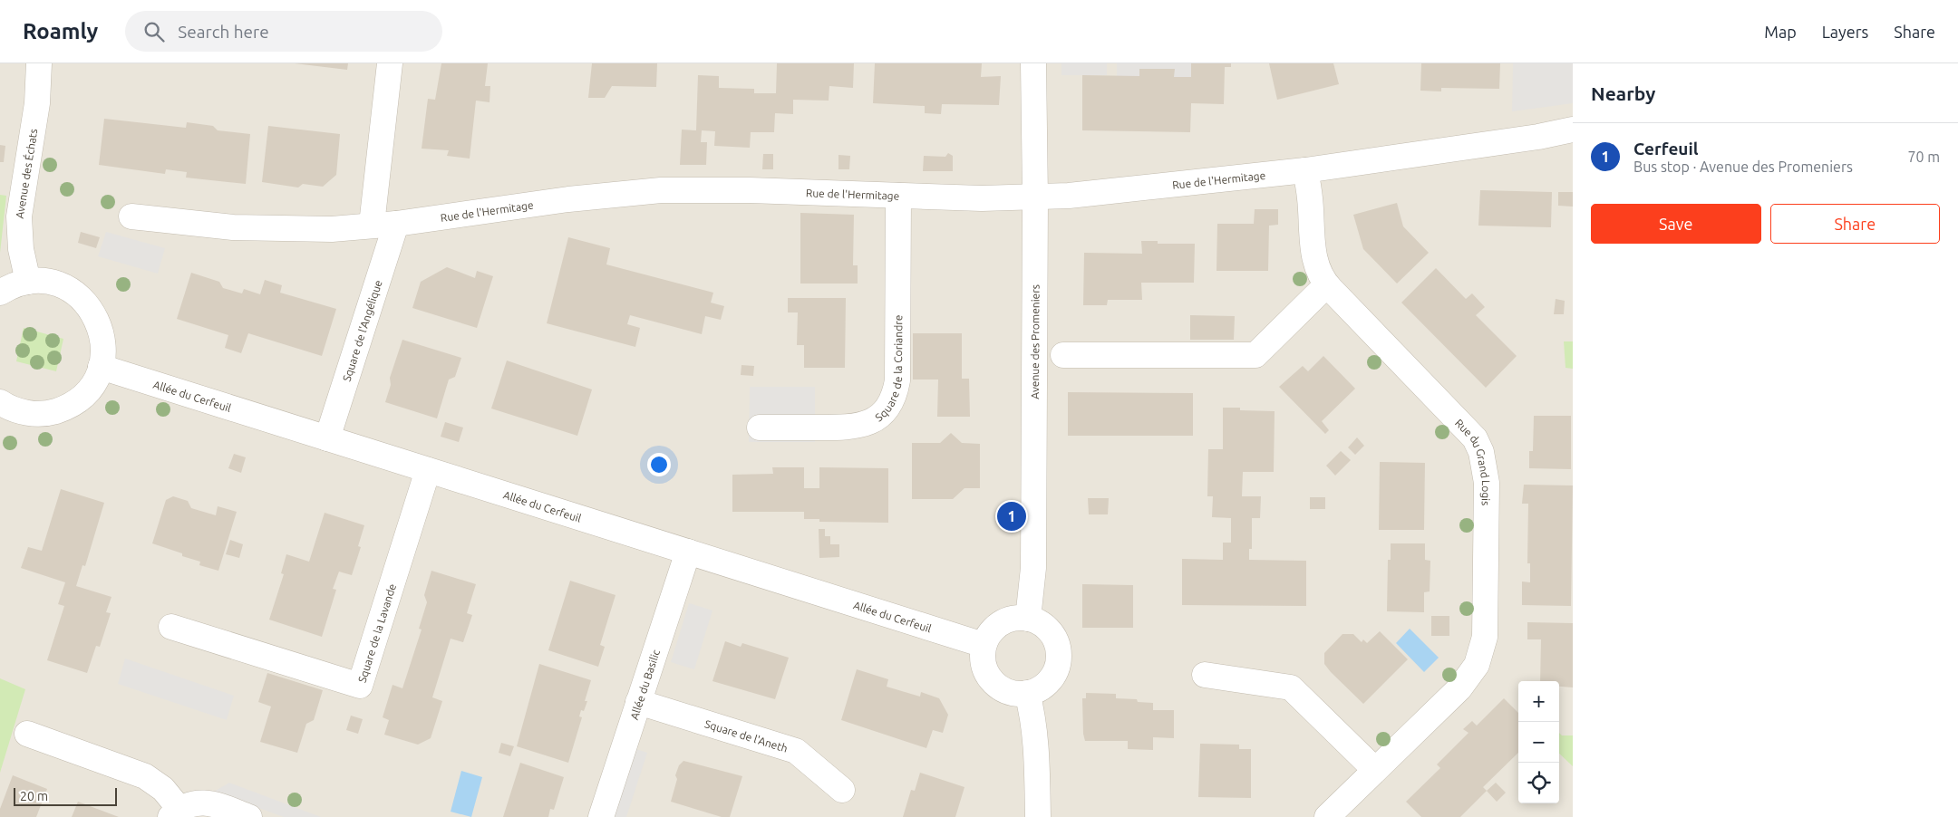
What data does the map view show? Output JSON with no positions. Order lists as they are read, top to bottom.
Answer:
{
  "streets": {
    "street": [
      "Avenue des Échats",
      "Rue de l'Hermitage",
      "Square de l'Angélique",
      "Avenue des Promeniers",
      "Square de la Coriandre",
      "Allée du Cerfeuil",
      "Rue du Grand Logis",
      "Square de la Lavande",
      "Allée du Basilic",
      "Square de l'Aneth"
    ]
  },
  "crossings": [
    ["Rue de l'Hermitage", "Square de l'Angélique"],
    ["Rue de l'Hermitage", "Avenue des Promeniers"],
    ["Rue de l'Hermitage", "Square de la Coriandre"],
    ["Rue de l'Hermitage", "Rue du Grand Logis"],
    ["Square de l'Angélique", "Allée du Cerfeuil"],
    ["Avenue des Promeniers", "Allée du Cerfeuil"],
    ["Allée du Cerfeuil", "Square de la Lavande"],
    ["Allée du Cerfeuil", "Allée du Basilic"],
    ["Allée du Basilic", "Square de l'Aneth"]
  ],
  "scale_bar": "20 m",
  "page": {
    "header": "Roamly",
    "search": "Search here",
    "nav": ["Map", "Layers", "Share"],
    "heading": "Nearby",
    "list": [
      {
        "mark": "1",
        "name": "Cerfeuil",
        "note": "Bus stop · Avenue des Promeniers",
        "value": "70 m"
      }
    ],
    "buttons": ["Save", "Share"],
    "pins": "1",
    "map_buttons": ["+", "−"],
    "scale": "20 m"
  }
}
